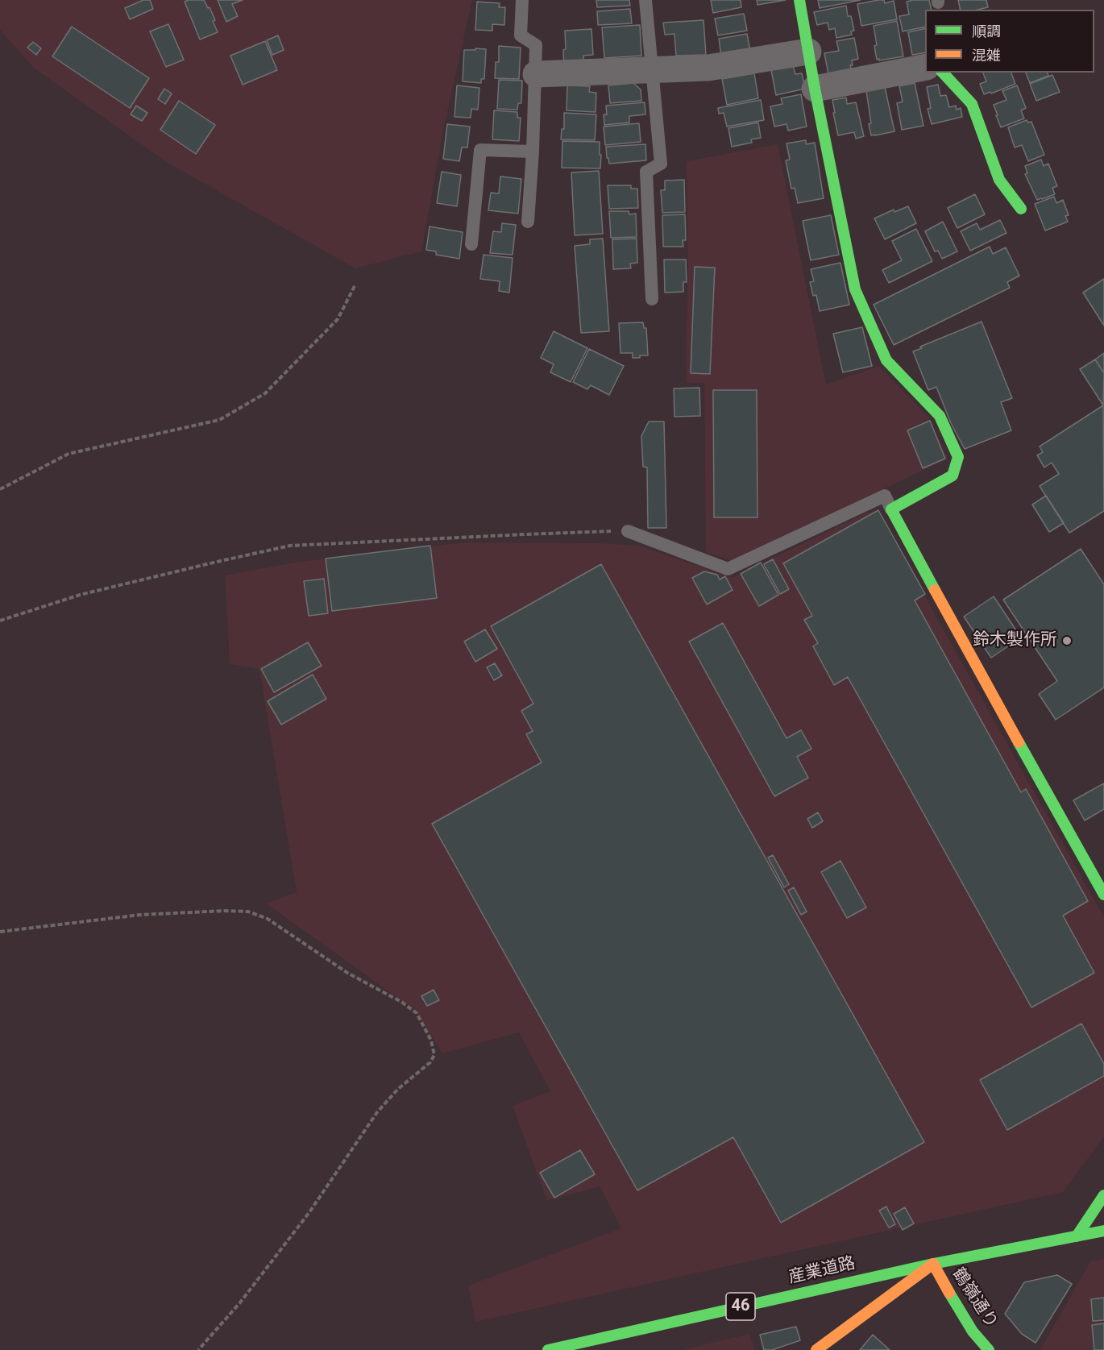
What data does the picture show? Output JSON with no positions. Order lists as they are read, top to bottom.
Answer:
{
  "streets": {
    "street": ["産業道路", "鶴嶺通り", "46"]
  },
  "crossings": [
    ["産業道路", "鶴嶺通り"]
  ],
  "places": ["鈴木製作所"],
  "legend": ["順調", "混雑"]
}
